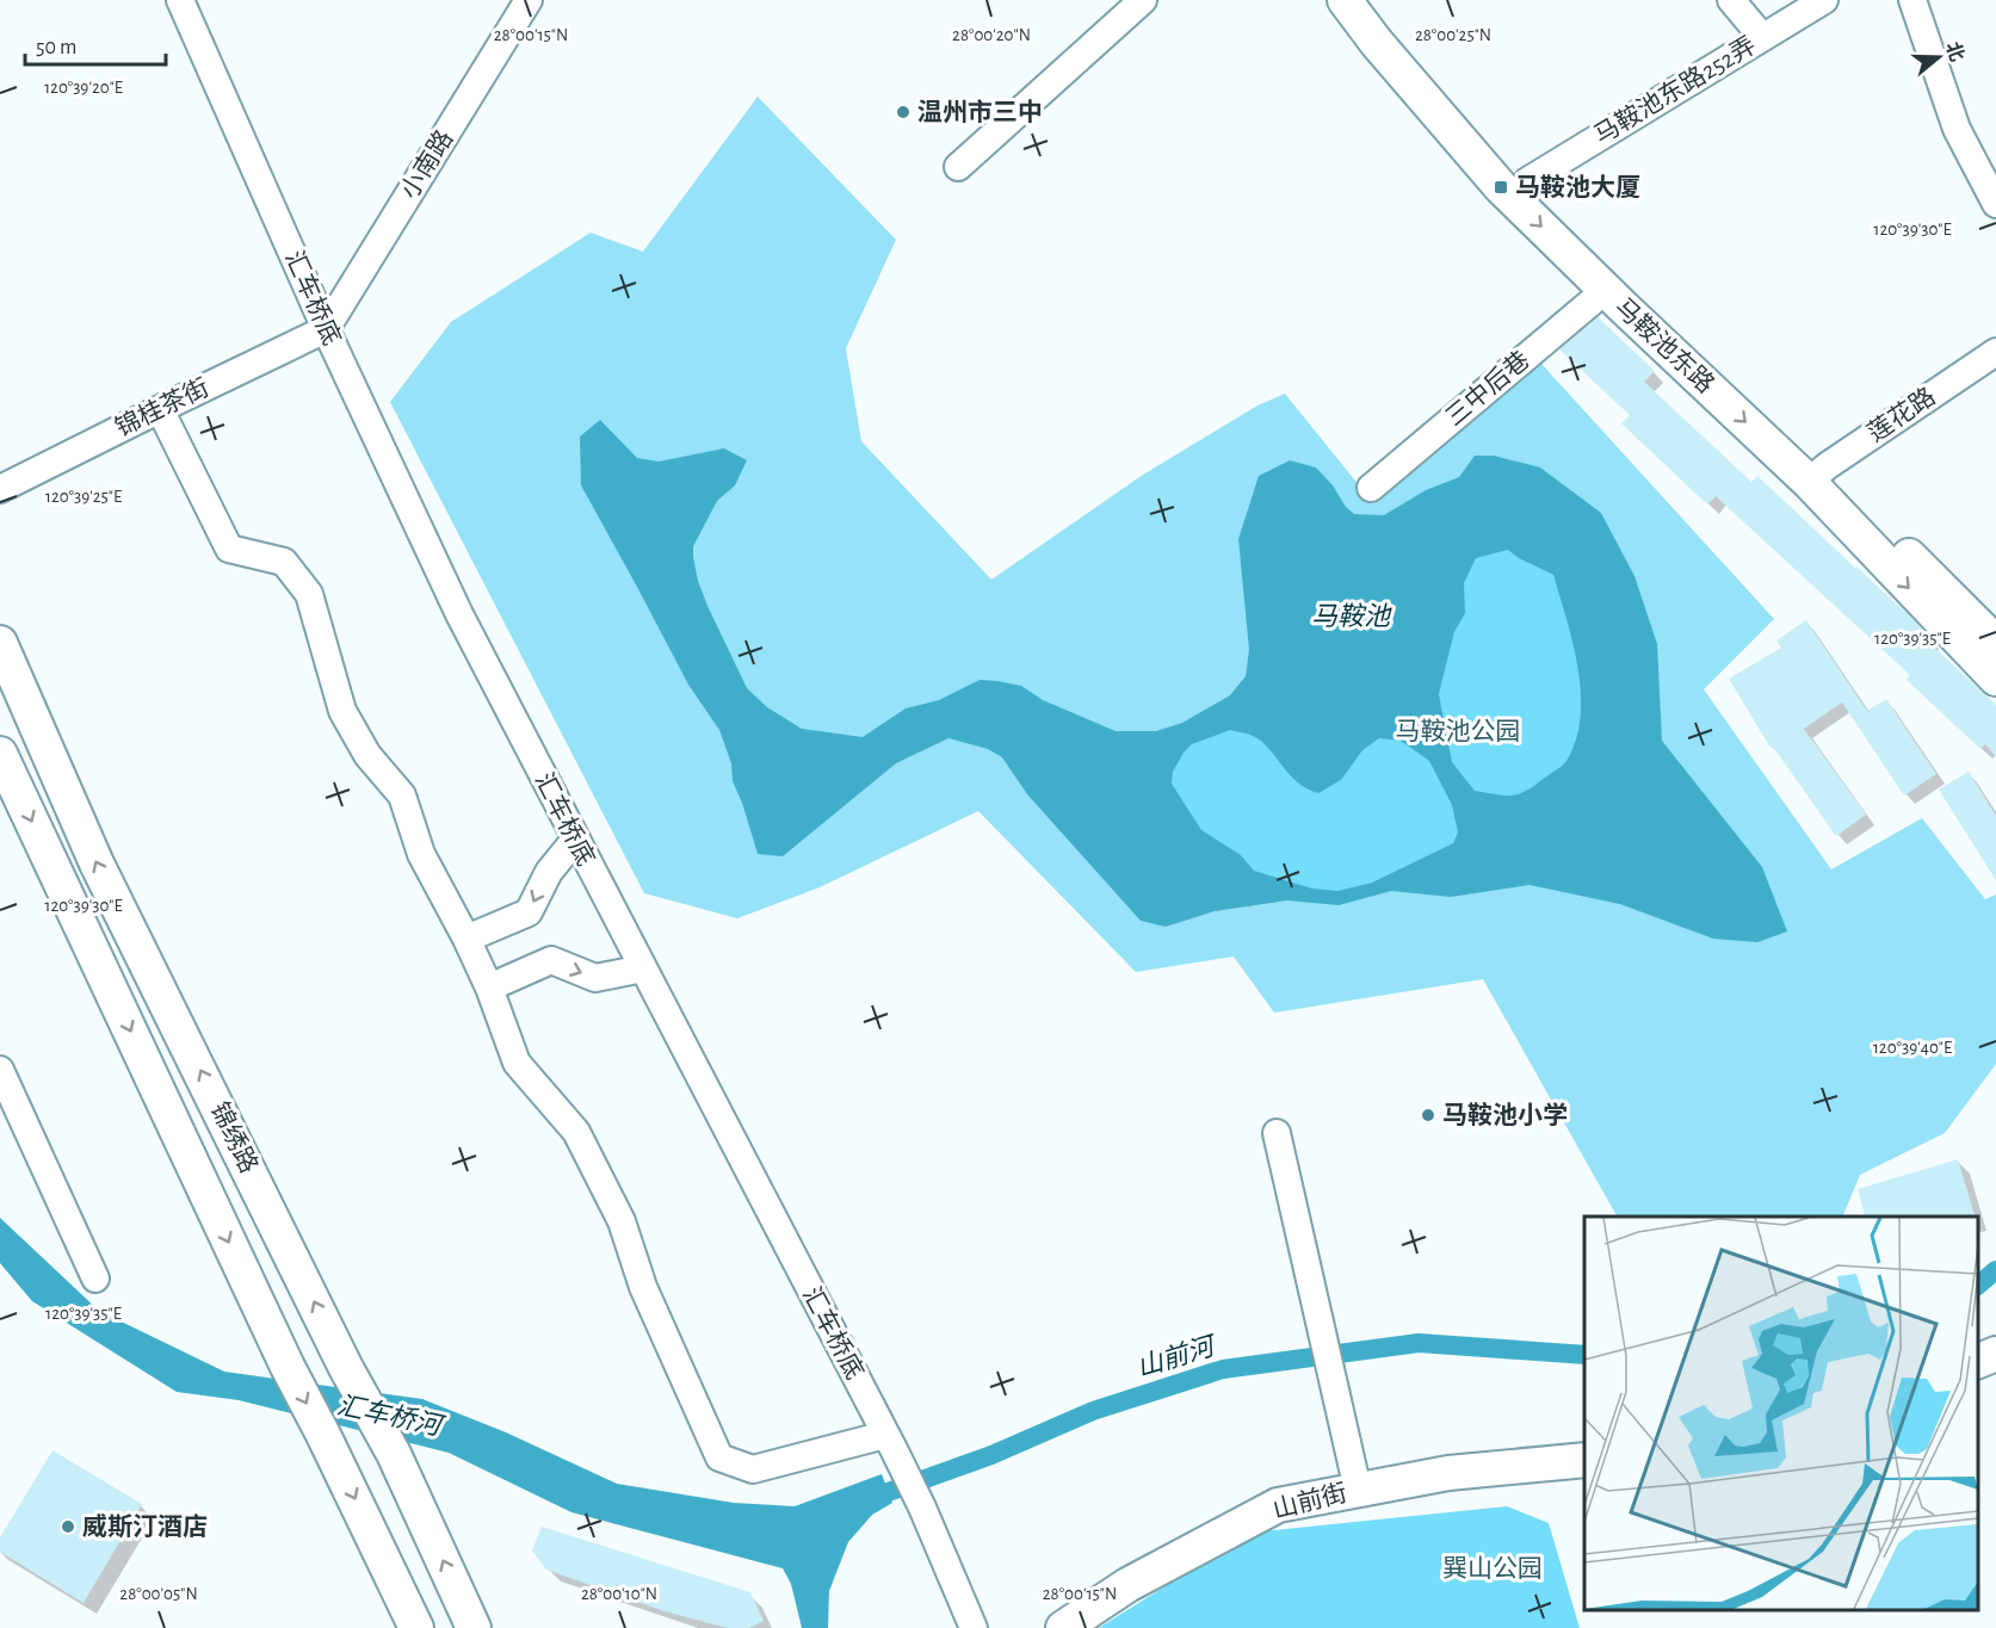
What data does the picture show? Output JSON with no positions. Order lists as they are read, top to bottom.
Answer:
{
  "streets": {
    "main road": ["马鞍池东路", "锦绣路", "山前街"],
    "street": [
      "马鞍池东路252弄",
      "小南路",
      "汇车桥底",
      "三中后巷",
      "锦桂茶街",
      "莲花路"
    ]
  },
  "crossings": [
    ["马鞍池东路252弄", "马鞍池东路"],
    ["小南路", "汇车桥底"],
    ["小南路", "锦桂茶街"],
    ["汇车桥底", "锦桂茶街"],
    ["马鞍池东路", "三中后巷"],
    ["马鞍池东路", "莲花路"]
  ],
  "water": ["马鞍池", "山前河", "汇车桥河"],
  "parks": ["马鞍池公园", "巽山公园"],
  "places": {
    "other": ["温州市三中", "马鞍池小学", "威斯汀酒店"],
    "transit": ["马鞍池大厦"]
  },
  "scale_bar": "50 m",
  "north": "right",
  "coordinates": [
    "28°00'15\"N",
    "28°00'20\"N",
    "28°00'25\"N",
    "120°39'20\"E",
    "120°39'30\"E",
    "120°39'25\"E",
    "120°39'35\"E",
    "120°39'40\"E",
    "28°00'05\"N",
    "28°00'10\"N"
  ]
}
